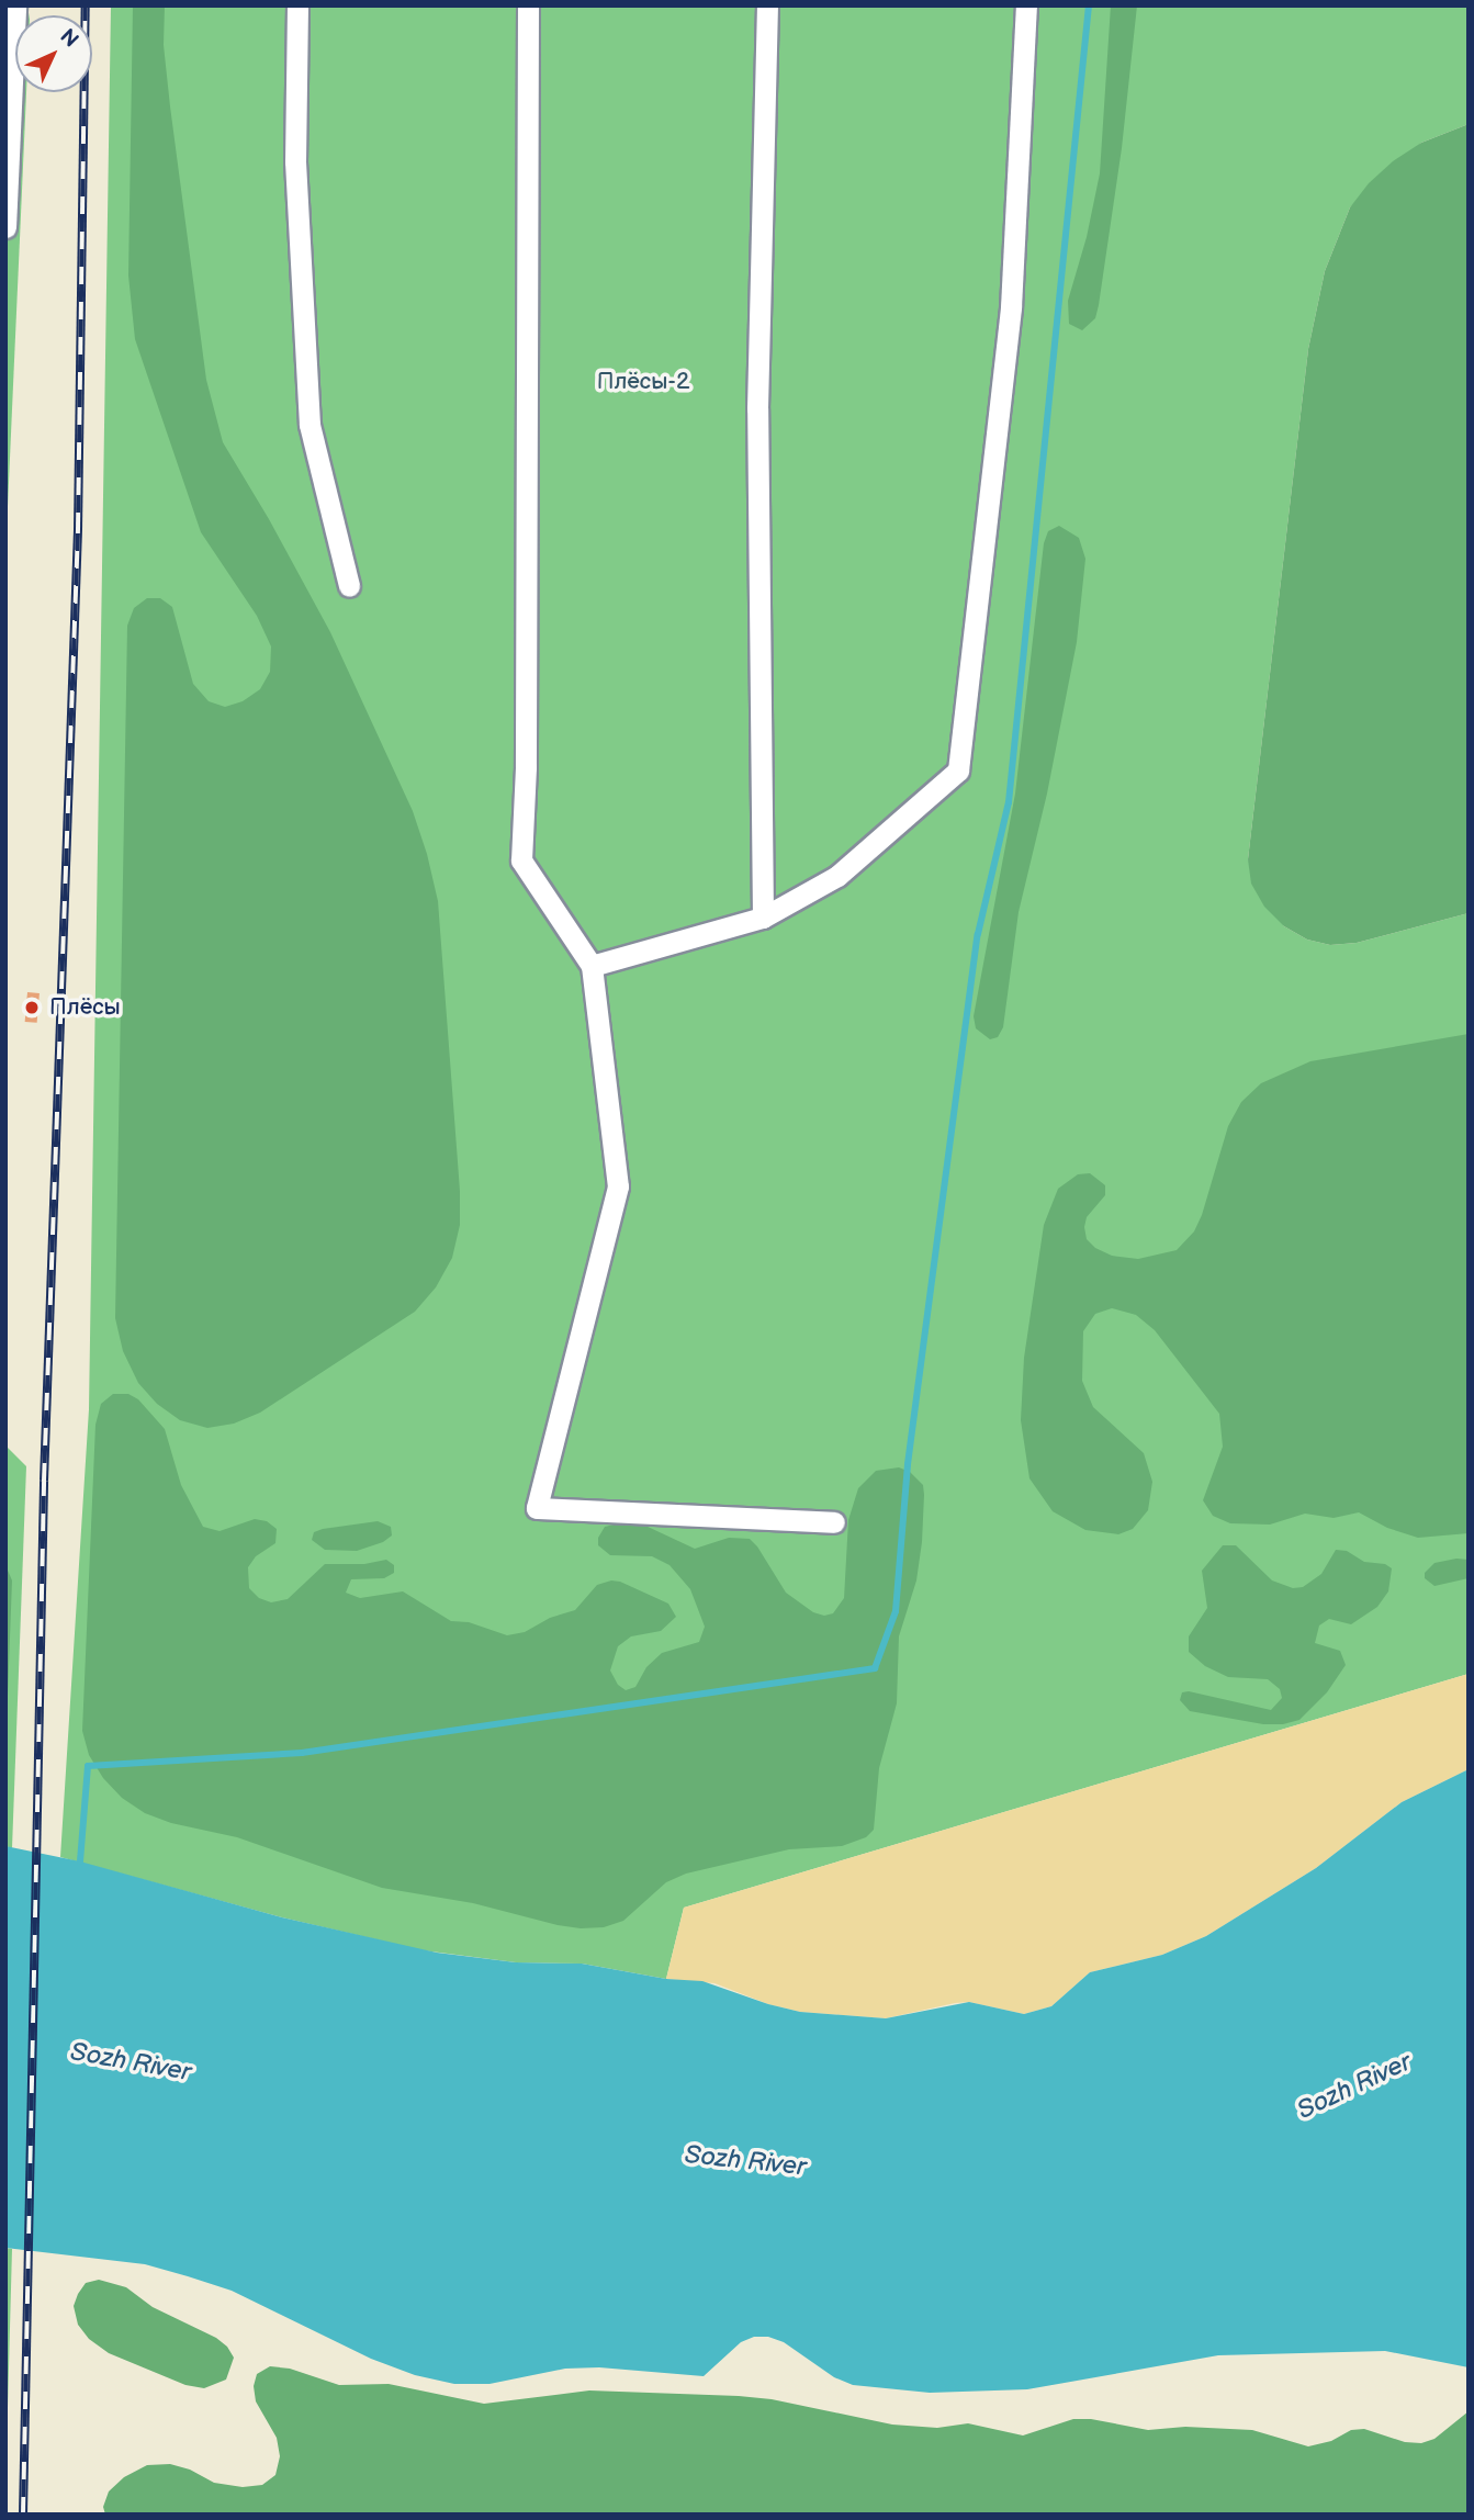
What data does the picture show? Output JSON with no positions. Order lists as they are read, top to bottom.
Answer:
{
  "water": ["Sozh River"],
  "parks": ["Плёсы-2"],
  "places": ["Плёсы"],
  "north": "top right"
}
